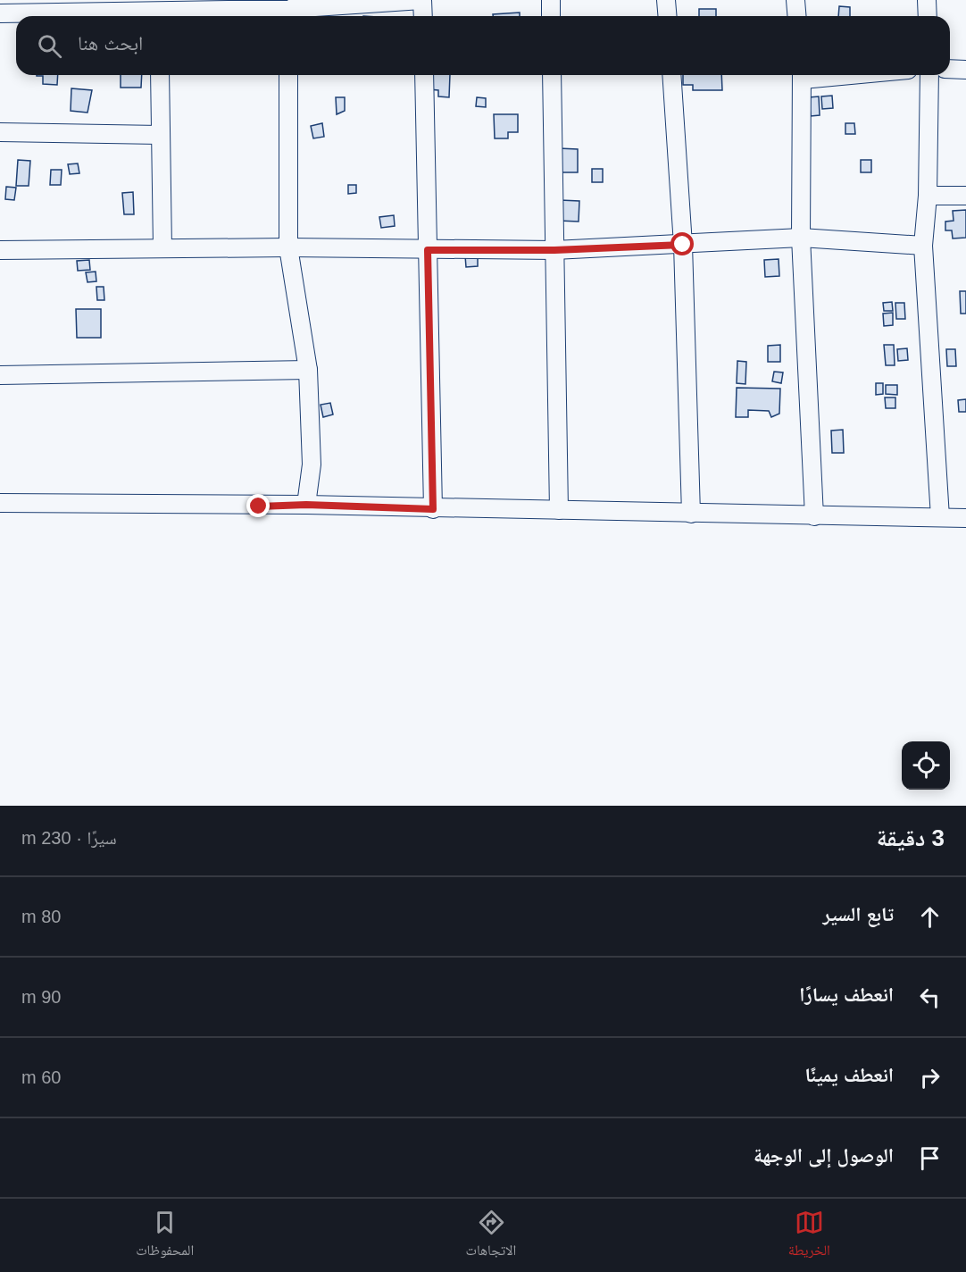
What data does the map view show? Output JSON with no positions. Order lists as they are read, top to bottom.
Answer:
{
  "page": {
    "search": "ابحث هنا",
    "heading": ["3 دقيقة", "سيرًا · 230 m"],
    "list": [
      ["تابع السير", "80 m"],
      ["انعطف يسارًا", "90 m"],
      ["انعطف يمينًا", "60 m"],
      "الوصول إلى الوجهة"
    ],
    "nav": ["الخريطة", "الاتجاهات", "المحفوظات"]
  }
}
